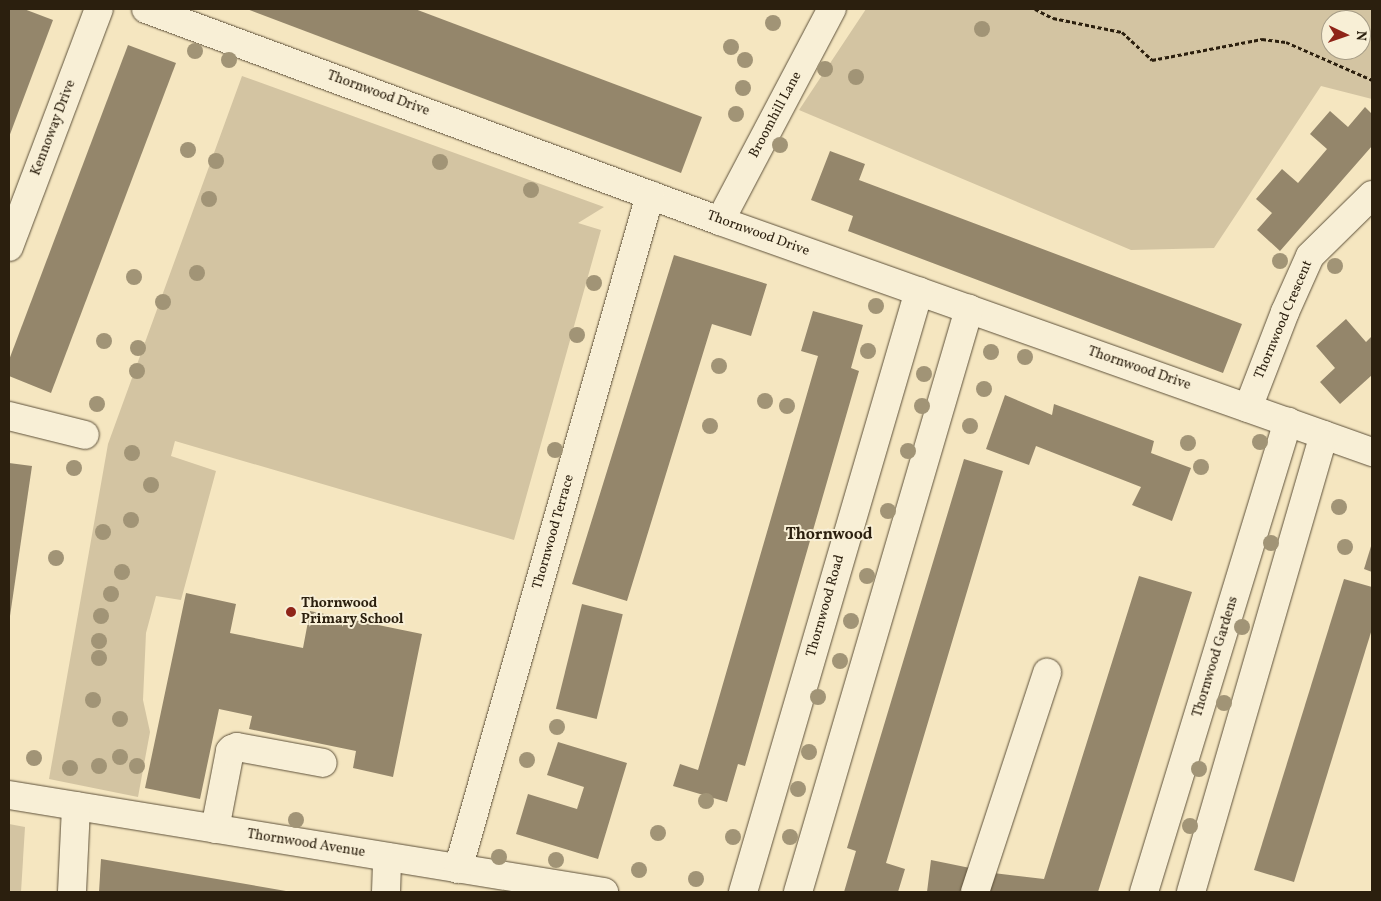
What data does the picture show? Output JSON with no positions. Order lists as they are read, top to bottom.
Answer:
{
  "streets": {
    "street": [
      "Thornwood Drive",
      "Broomhill Lane",
      "Kennoway Drive",
      "Thornwood Crescent",
      "Thornwood Terrace",
      "Thornwood Road",
      "Thornwood Gardens",
      "Thornwood Avenue"
    ]
  },
  "crossings": [
    ["Thornwood Drive", "Broomhill Lane"],
    ["Thornwood Drive", "Thornwood Crescent"],
    ["Thornwood Drive", "Thornwood Terrace"],
    ["Thornwood Drive", "Thornwood Road"],
    ["Thornwood Drive", "Thornwood Gardens"],
    ["Thornwood Terrace", "Thornwood Avenue"]
  ],
  "districts": ["Thornwood"],
  "places": ["Thornwood Primary School"],
  "north": "right"
}
